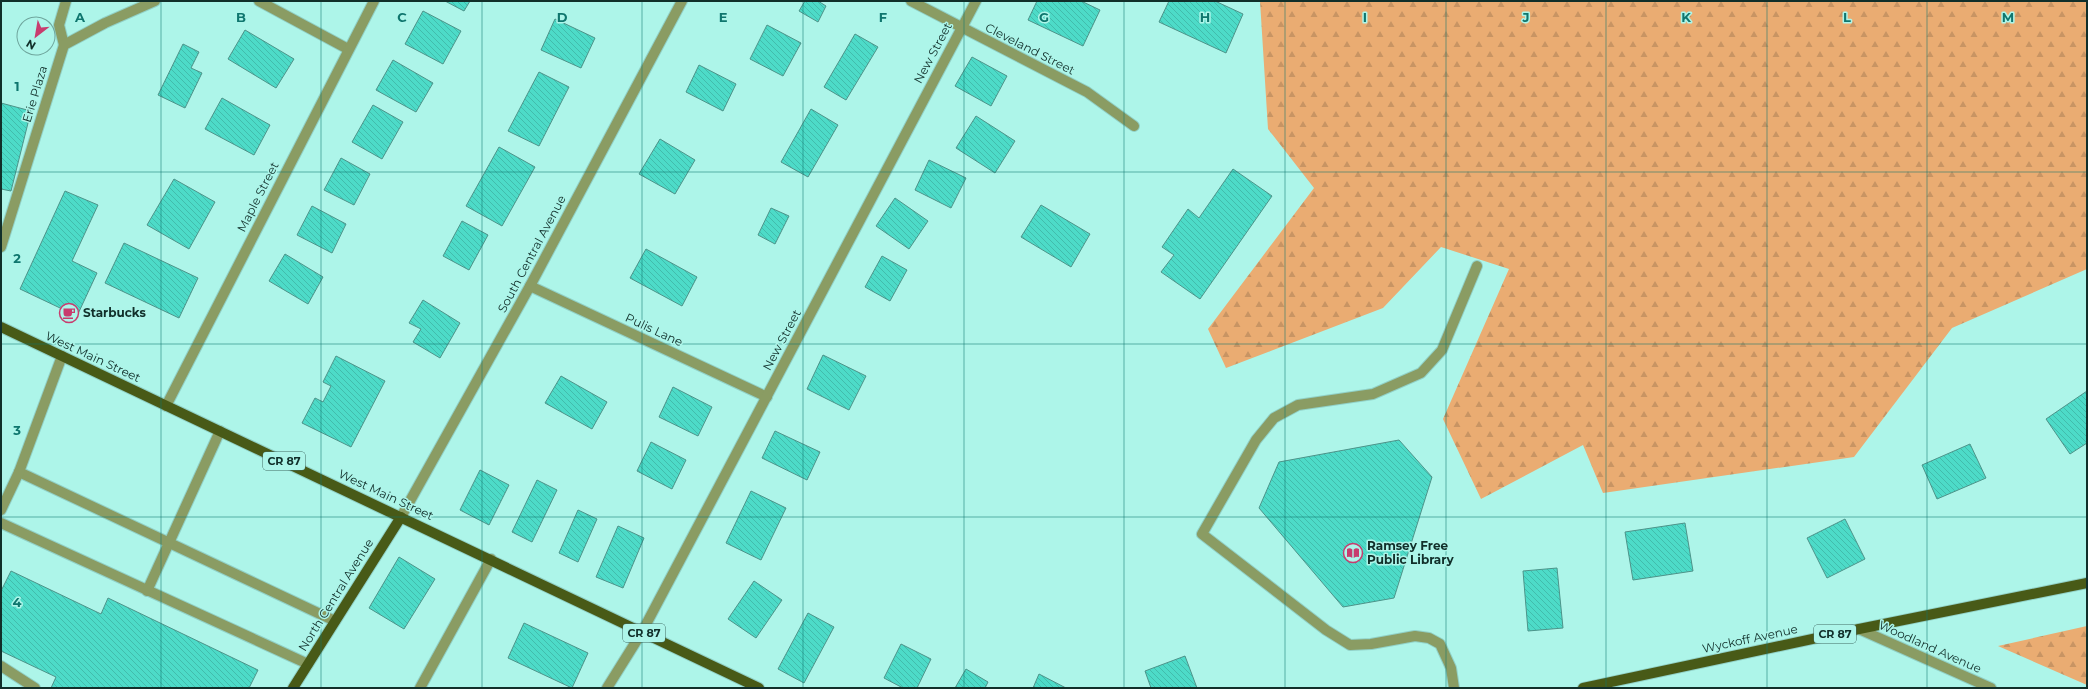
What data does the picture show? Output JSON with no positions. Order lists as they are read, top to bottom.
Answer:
{
  "streets": {
    "main road": [
      "West Main Street",
      "CR 87",
      "North Central Avenue",
      "Wyckoff Avenue"
    ],
    "street": [
      "Cleveland Street",
      "New Street",
      "Erie Plaza",
      "Maple Street",
      "South Central Avenue",
      "Pulis Lane",
      "Woodland Avenue"
    ]
  },
  "crossings": [
    ["Cleveland Street", "New Street"],
    ["New Street", "Pulis Lane"],
    ["New Street", "West Main Street"],
    ["Maple Street", "West Main Street"],
    ["South Central Avenue", "Pulis Lane"],
    ["South Central Avenue", "West Main Street"],
    ["South Central Avenue", "North Central Avenue"],
    ["West Main Street", "North Central Avenue"],
    ["Wyckoff Avenue", "Woodland Avenue"]
  ],
  "places": {
    "cafe": ["Starbucks"],
    "library": ["Ramsey Free Public Library"]
  },
  "north": "bottom left",
  "grid": {
    "columns": [
      "A",
      "B",
      "C",
      "D",
      "E",
      "F",
      "G",
      "H",
      "I",
      "J",
      "K",
      "L",
      "M"
    ],
    "rows": [
      "1",
      "2",
      "3",
      "4"
    ]
  }
}
